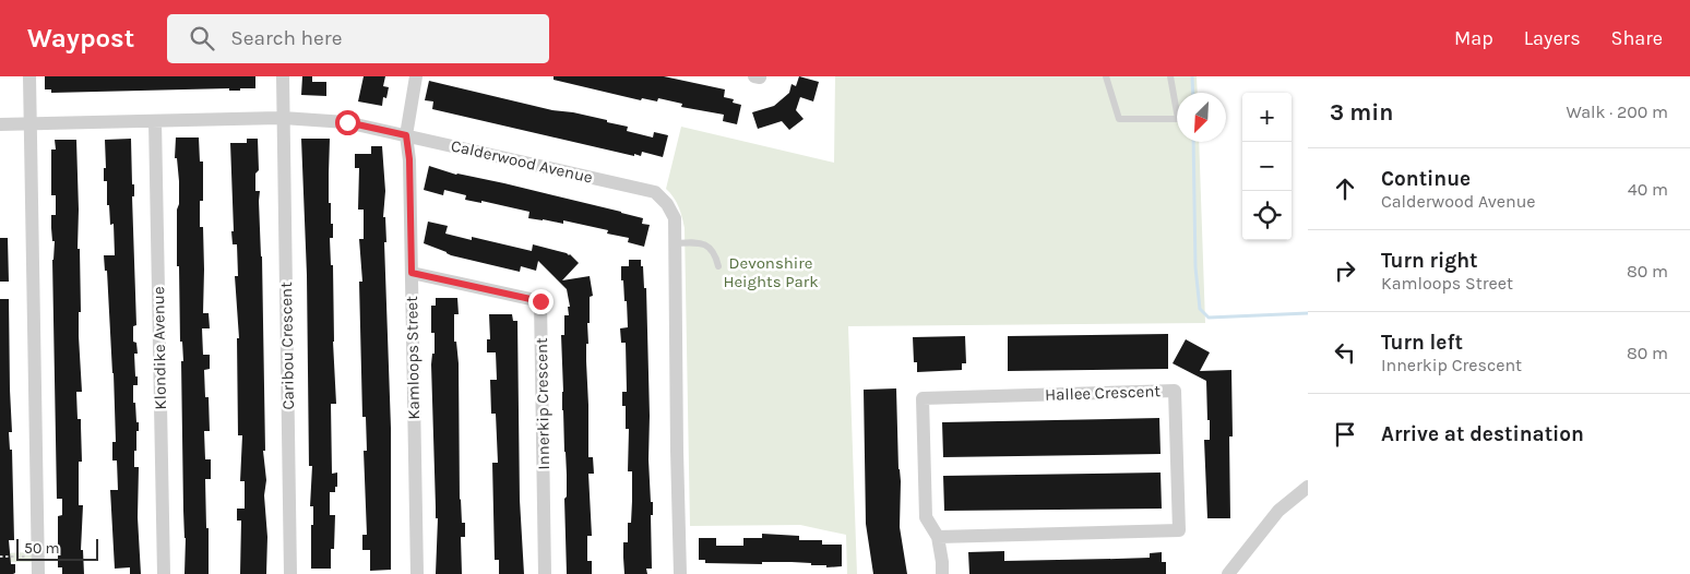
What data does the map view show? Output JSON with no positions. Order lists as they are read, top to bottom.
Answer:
{
  "streets": {
    "street": [
      "Calderwood Avenue",
      "Caribou Crescent",
      "Klondike Avenue",
      "Kamloops Street",
      "Hallee Crescent",
      "Innerkip Crescent"
    ]
  },
  "crossings": [
    ["Calderwood Avenue", "Caribou Crescent"],
    ["Calderwood Avenue", "Klondike Avenue"],
    ["Calderwood Avenue", "Kamloops Street"],
    ["Kamloops Street", "Innerkip Crescent"]
  ],
  "parks": ["Devonshire Heights Park"],
  "scale_bar": "50 m",
  "north": "bottom left",
  "page": {
    "header": "Waypost",
    "search": "Search here",
    "nav": ["Map", "Layers", "Share"],
    "heading": ["3 min", "Walk · 200 m"],
    "map_buttons": ["+", "−"],
    "list": [
      ["Continue", "Calderwood Avenue", "40 m"],
      ["Turn right", "Kamloops Street", "80 m"],
      ["Turn left", "Innerkip Crescent", "80 m"],
      "Arrive at destination"
    ],
    "scale": "50 m"
  }
}
